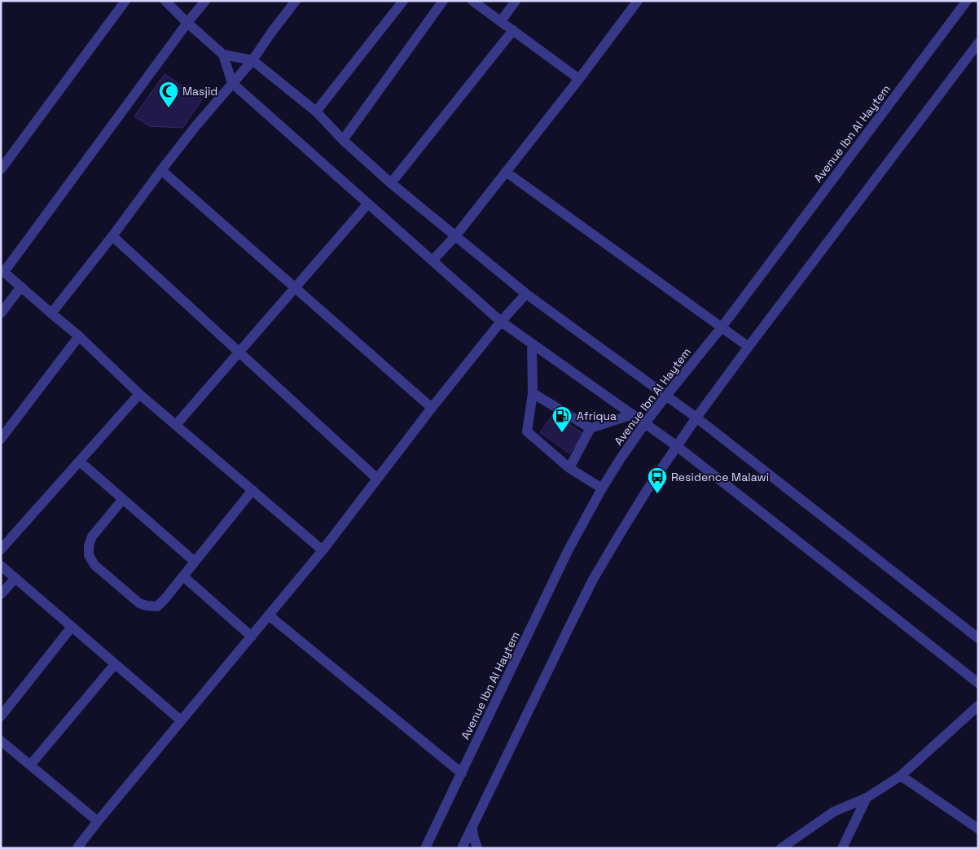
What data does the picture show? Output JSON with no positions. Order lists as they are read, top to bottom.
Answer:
{
  "streets": {
    "street": ["Avenue Ibn Al Haytem"]
  },
  "places": {
    "mosque": ["Masjid"],
    "fuel station": ["Afriqua"],
    "bus stop": ["Residence Malawi"]
  }
}
